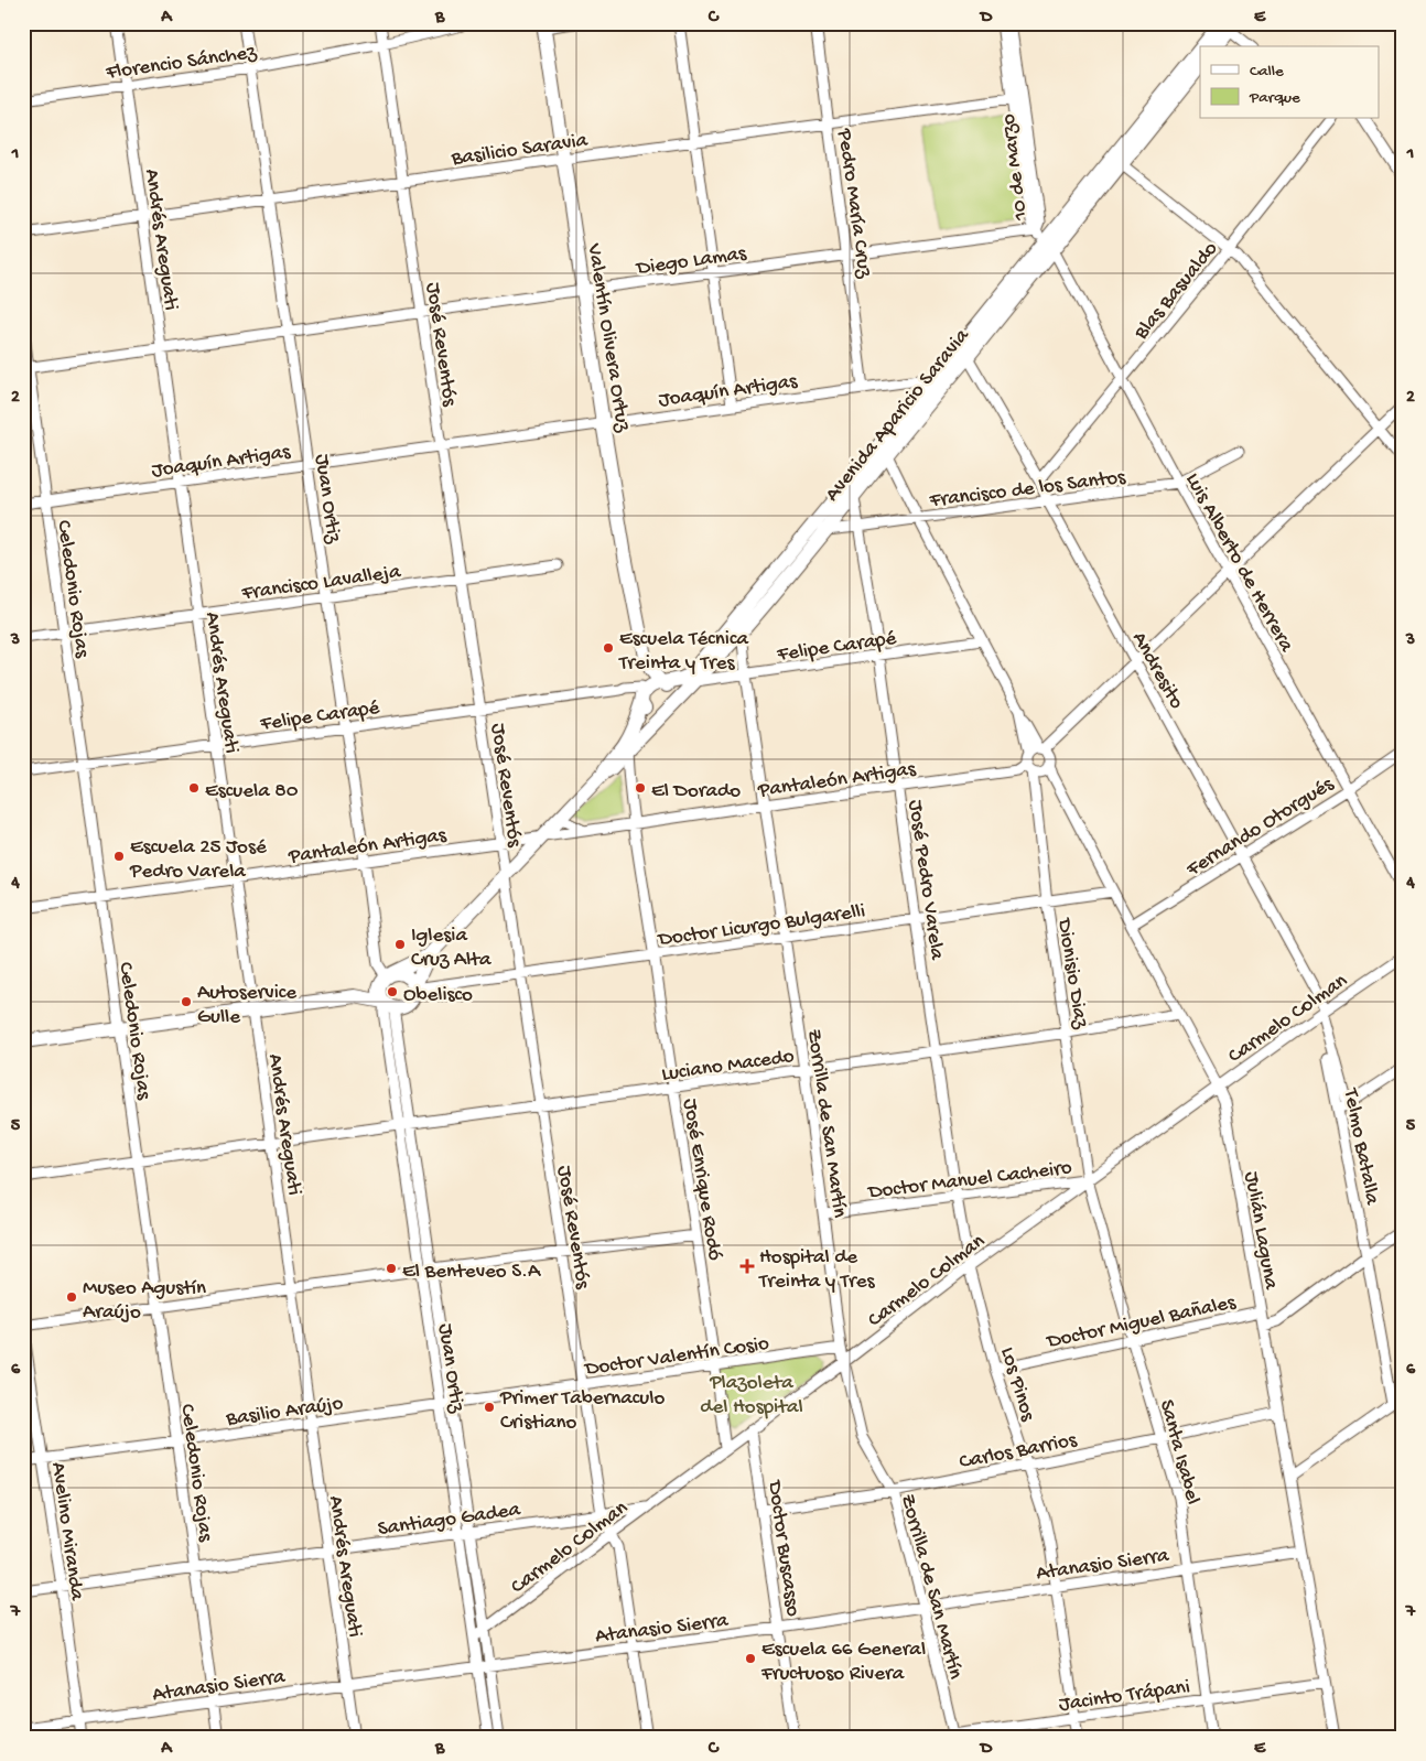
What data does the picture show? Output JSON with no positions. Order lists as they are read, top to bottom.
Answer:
{
  "streets": {
    "street": [
      "Florencio Sánchez",
      "Basilicio Saravia",
      "10 de Marzo",
      "Pedro María Cruz",
      "Andrés Areguati",
      "Diego Lamas",
      "Blas Basualdo",
      "Valentín Olivera Ortuz",
      "José Reventós",
      "Joaquín Artigas",
      "Avenida Aparicio Saravia",
      "Francisco de los Santos",
      "Juan Ortiz",
      "Luis Alberto de Herrera",
      "Francisco Lavalleja",
      "Celedonio Rojas",
      "Felipe Carapé",
      "Andresito",
      "Pantaleón Artigas",
      "Fernando Otorgués",
      "José Pedro Varela",
      "Doctor Licurgo Bulgarelli",
      "Dionisio Diaz",
      "Carmelo Colman",
      "Luciano Macedo",
      "Zorrilla de San Martín",
      "Telmo Batalla",
      "Doctor Manuel Cacheiro",
      "José Enrique Rodó",
      "Julián Laguna",
      "Doctor Miguel Bañales",
      "Doctor Valentín Cosio",
      "Los Pinos",
      "Basilio Araújo",
      "Carlos Barrios",
      "Santa Isabel",
      "Santiago Gadea",
      "Avelino Miranda",
      "Doctor Buscasso",
      "Atanasio Sierra",
      "Jacinto Trápani"
    ]
  },
  "crossings": [
    ["Florencio Sánchez", "Andrés Areguati"],
    ["Florencio Sánchez", "José Reventós"],
    ["Florencio Sánchez", "Juan Ortiz"],
    ["Basilicio Saravia", "10 de Marzo"],
    ["Basilicio Saravia", "Pedro María Cruz"],
    ["Basilicio Saravia", "Andrés Areguati"],
    ["Basilicio Saravia", "Valentín Olivera Ortuz"],
    ["Basilicio Saravia", "José Reventós"],
    ["Basilicio Saravia", "Juan Ortiz"],
    ["10 de Marzo", "Diego Lamas"],
    ["10 de Marzo", "Luis Alberto de Herrera"],
    ["Pedro María Cruz", "Diego Lamas"],
    ["Pedro María Cruz", "Joaquín Artigas"],
    ["Andrés Areguati", "Diego Lamas"],
    ["Andrés Areguati", "Joaquín Artigas"],
    ["Andrés Areguati", "Francisco Lavalleja"],
    ["Andrés Areguati", "Felipe Carapé"],
    ["Andrés Areguati", "Pantaleón Artigas"],
    ["Andrés Areguati", "Luciano Macedo"],
    ["Andrés Areguati", "Basilio Araújo"],
    ["Andrés Areguati", "Santiago Gadea"],
    ["Andrés Areguati", "Atanasio Sierra"],
    ["Diego Lamas", "Valentín Olivera Ortuz"],
    ["Diego Lamas", "José Reventós"],
    ["Diego Lamas", "Juan Ortiz"],
    ["Diego Lamas", "Luis Alberto de Herrera"],
    ["Diego Lamas", "Celedonio Rojas"],
    ["Blas Basualdo", "Luis Alberto de Herrera"],
    ["Blas Basualdo", "Andresito"],
    ["Valentín Olivera Ortuz", "Joaquín Artigas"],
    ["Valentín Olivera Ortuz", "Avenida Aparicio Saravia"],
    ["Valentín Olivera Ortuz", "Felipe Carapé"],
    ["José Reventós", "Joaquín Artigas"],
    ["José Reventós", "Avenida Aparicio Saravia"],
    ["José Reventós", "Francisco Lavalleja"],
    ["José Reventós", "Felipe Carapé"],
    ["José Reventós", "Pantaleón Artigas"],
    ["José Reventós", "Doctor Licurgo Bulgarelli"],
    ["José Reventós", "Carmelo Colman"],
    ["José Reventós", "Luciano Macedo"],
    ["José Reventós", "Doctor Valentín Cosio"],
    ["José Reventós", "Santiago Gadea"],
    ["José Reventós", "Atanasio Sierra"],
    ["Joaquín Artigas", "Avenida Aparicio Saravia"],
    ["Joaquín Artigas", "Juan Ortiz"],
    ["Joaquín Artigas", "Celedonio Rojas"],
    ["Avenida Aparicio Saravia", "Francisco de los Santos"],
    ["Avenida Aparicio Saravia", "Juan Ortiz"],
    ["Avenida Aparicio Saravia", "Luis Alberto de Herrera"],
    ["Avenida Aparicio Saravia", "Felipe Carapé"],
    ["Avenida Aparicio Saravia", "Andresito"],
    ["Avenida Aparicio Saravia", "Pantaleón Artigas"],
    ["Avenida Aparicio Saravia", "José Pedro Varela"],
    ["Avenida Aparicio Saravia", "Doctor Licurgo Bulgarelli"],
    ["Avenida Aparicio Saravia", "Zorrilla de San Martín"],
    ["Avenida Aparicio Saravia", "José Enrique Rodó"],
    ["Francisco de los Santos", "Luis Alberto de Herrera"],
    ["Francisco de los Santos", "Andresito"],
    ["Francisco de los Santos", "José Pedro Varela"],
    ["Juan Ortiz", "Francisco Lavalleja"],
    ["Juan Ortiz", "Felipe Carapé"],
    ["Juan Ortiz", "Pantaleón Artigas"],
    ["Juan Ortiz", "Doctor Licurgo Bulgarelli"],
    ["Juan Ortiz", "Carmelo Colman"],
    ["Juan Ortiz", "Luciano Macedo"],
    ["Juan Ortiz", "Doctor Valentín Cosio"],
    ["Juan Ortiz", "Basilio Araújo"],
    ["Juan Ortiz", "Santiago Gadea"],
    ["Juan Ortiz", "Atanasio Sierra"],
    ["Luis Alberto de Herrera", "Fernando Otorgués"],
    ["Francisco Lavalleja", "Celedonio Rojas"],
    ["Celedonio Rojas", "Felipe Carapé"],
    ["Celedonio Rojas", "Pantaleón Artigas"],
    ["Celedonio Rojas", "Luciano Macedo"],
    ["Celedonio Rojas", "Basilio Araújo"],
    ["Celedonio Rojas", "Santiago Gadea"],
    ["Celedonio Rojas", "Atanasio Sierra"],
    ["Felipe Carapé", "José Pedro Varela"],
    ["Felipe Carapé", "Zorrilla de San Martín"],
    ["Andresito", "Fernando Otorgués"],
    ["Andresito", "Carmelo Colman"],
    ["Pantaleón Artigas", "José Pedro Varela"],
    ["Pantaleón Artigas", "Dionisio Diaz"],
    ["Pantaleón Artigas", "Zorrilla de San Martín"],
    ["Pantaleón Artigas", "José Enrique Rodó"],
    ["Pantaleón Artigas", "Julián Laguna"],
    ["Fernando Otorgués", "Julián Laguna"],
    ["José Pedro Varela", "Doctor Licurgo Bulgarelli"],
    ["José Pedro Varela", "Carmelo Colman"],
    ["José Pedro Varela", "Luciano Macedo"],
    ["José Pedro Varela", "Doctor Manuel Cacheiro"],
    ["José Pedro Varela", "Los Pinos"],
    ["Doctor Licurgo Bulgarelli", "Dionisio Diaz"],
    ["Doctor Licurgo Bulgarelli", "Zorrilla de San Martín"],
    ["Doctor Licurgo Bulgarelli", "José Enrique Rodó"],
    ["Doctor Licurgo Bulgarelli", "Julián Laguna"],
    ["Dionisio Diaz", "Carmelo Colman"],
    ["Dionisio Diaz", "Luciano Macedo"],
    ["Dionisio Diaz", "Doctor Manuel Cacheiro"],
    ["Dionisio Diaz", "Julián Laguna"],
    ["Dionisio Diaz", "Santa Isabel"],
    ["Carmelo Colman", "Zorrilla de San Martín"],
    ["Carmelo Colman", "Doctor Manuel Cacheiro"],
    ["Carmelo Colman", "José Enrique Rodó"],
    ["Carmelo Colman", "Julián Laguna"],
    ["Carmelo Colman", "Los Pinos"],
    ["Carmelo Colman", "Santa Isabel"],
    ["Carmelo Colman", "Santiago Gadea"],
    ["Carmelo Colman", "Doctor Buscasso"],
    ["Luciano Macedo", "Zorrilla de San Martín"],
    ["Luciano Macedo", "José Enrique Rodó"],
    ["Luciano Macedo", "Julián Laguna"],
    ["Zorrilla de San Martín", "Doctor Manuel Cacheiro"],
    ["Zorrilla de San Martín", "Doctor Valentín Cosio"],
    ["Zorrilla de San Martín", "Carlos Barrios"],
    ["Zorrilla de San Martín", "Atanasio Sierra"],
    ["Zorrilla de San Martín", "Jacinto Trápani"],
    ["Telmo Batalla", "Doctor Miguel Bañales"],
    ["Doctor Manuel Cacheiro", "Santa Isabel"],
    ["José Enrique Rodó", "Doctor Valentín Cosio"],
    ["Julián Laguna", "Doctor Miguel Bañales"],
    ["Julián Laguna", "Carlos Barrios"],
    ["Julián Laguna", "Atanasio Sierra"],
    ["Julián Laguna", "Jacinto Trápani"],
    ["Doctor Miguel Bañales", "Los Pinos"],
    ["Doctor Miguel Bañales", "Santa Isabel"],
    ["Doctor Valentín Cosio", "Basilio Araújo"],
    ["Los Pinos", "Carlos Barrios"],
    ["Los Pinos", "Atanasio Sierra"],
    ["Los Pinos", "Jacinto Trápani"],
    ["Basilio Araújo", "Avelino Miranda"],
    ["Carlos Barrios", "Santa Isabel"],
    ["Carlos Barrios", "Doctor Buscasso"],
    ["Santa Isabel", "Atanasio Sierra"],
    ["Santa Isabel", "Jacinto Trápani"],
    ["Santiago Gadea", "Avelino Miranda"],
    ["Avelino Miranda", "Atanasio Sierra"],
    ["Doctor Buscasso", "Atanasio Sierra"]
  ],
  "parks": ["Plazoleta del Hospital"],
  "places": {
    "other": [
      "Escuela Técnica Treinta y Tres",
      "Escuela 80",
      "El Dorado",
      "Escuela 25 José Pedro Varela",
      "Iglesia Cruz Alta",
      "Obelisco",
      "Autoservice Gulle",
      "El Benteveo S.A",
      "Museo Agustín Araújo",
      "Primer Tabernaculo Cristiano",
      "Escuela 66 General Fructuoso Rivera"
    ],
    "health": ["Hospital de Treinta y Tres"]
  },
  "legend": ["Calle", "Parque"],
  "grid": {
    "columns": [
      "A",
      "B",
      "C",
      "D",
      "E"
    ],
    "rows": [
      "1",
      "2",
      "3",
      "4",
      "5",
      "6",
      "7"
    ]
  }
}
